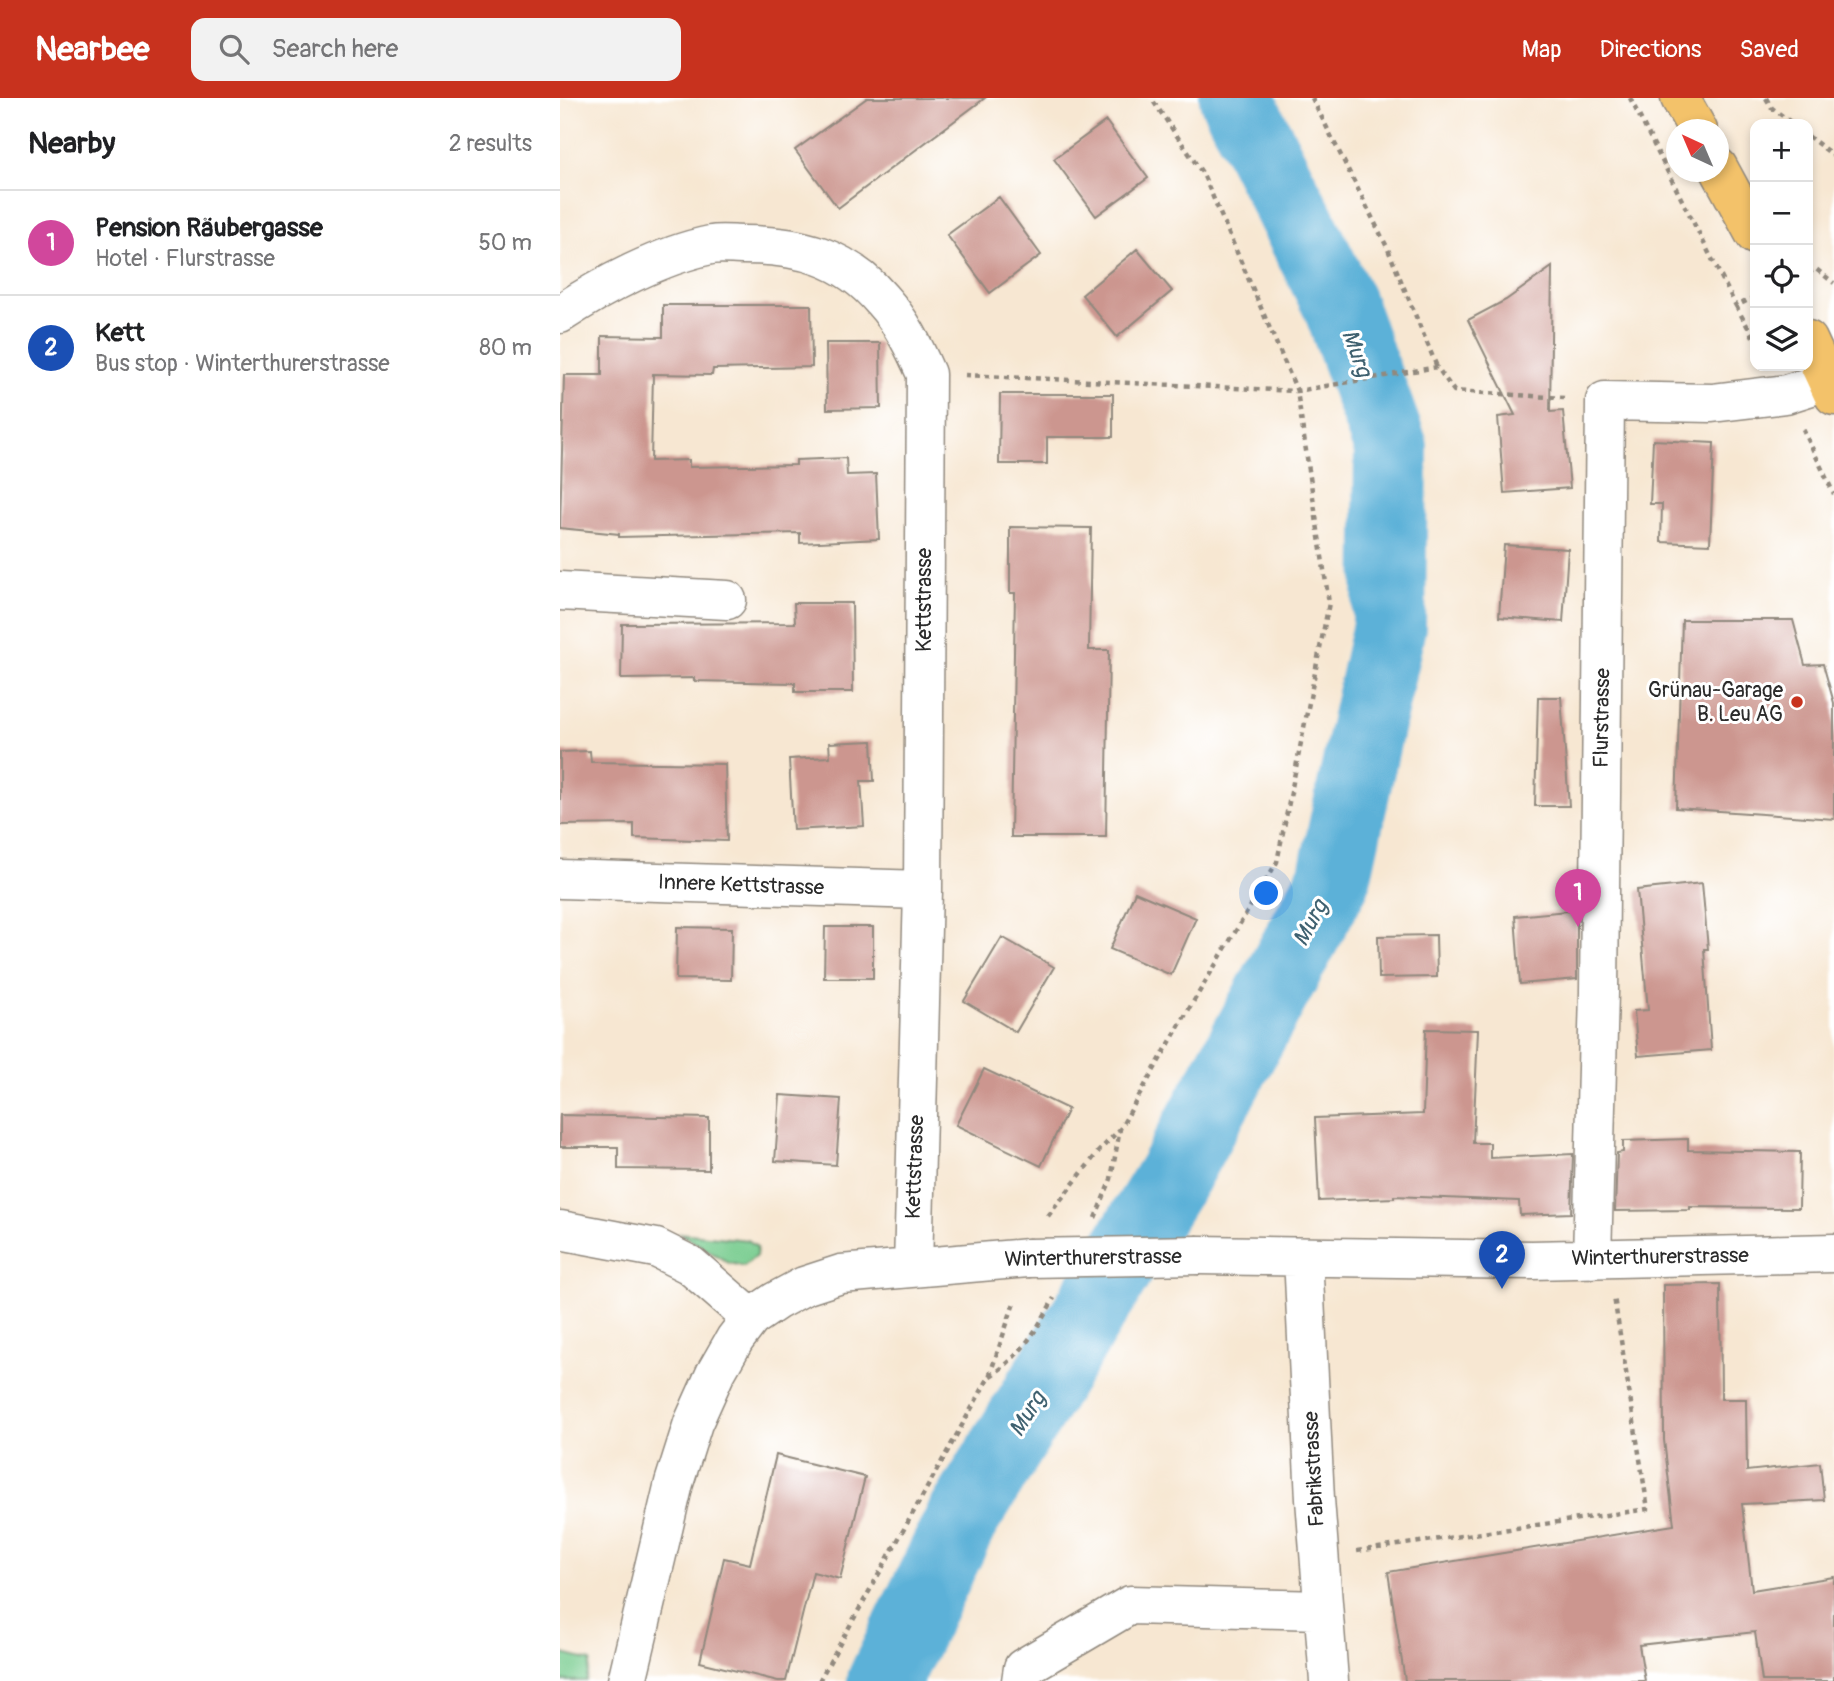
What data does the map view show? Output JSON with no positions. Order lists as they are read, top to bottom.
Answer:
{
  "streets": {
    "street": [
      "Kettstrasse",
      "Flurstrasse",
      "Innere Kettstrasse",
      "Winterthurerstrasse",
      "Fabrikstrasse"
    ]
  },
  "crossings": [
    ["Kettstrasse", "Innere Kettstrasse"],
    ["Kettstrasse", "Winterthurerstrasse"],
    ["Flurstrasse", "Winterthurerstrasse"],
    ["Winterthurerstrasse", "Fabrikstrasse"]
  ],
  "water": ["Murg"],
  "places": ["Grünau-Garage B. Leu AG"],
  "north": "top left",
  "page": {
    "header": "Nearbee",
    "search": "Search here",
    "nav": ["Map", "Directions", "Saved"],
    "heading": ["Nearby", "2 results"],
    "map_buttons": ["+", "−"],
    "list": [
      {
        "mark": "1",
        "name": "Pension Räubergasse",
        "note": "Hotel · Flurstrasse",
        "value": "50 m"
      },
      {
        "mark": "2",
        "name": "Kett",
        "note": "Bus stop · Winterthurerstrasse",
        "value": "80 m"
      }
    ],
    "pins": ["1", "2"]
  }
}
